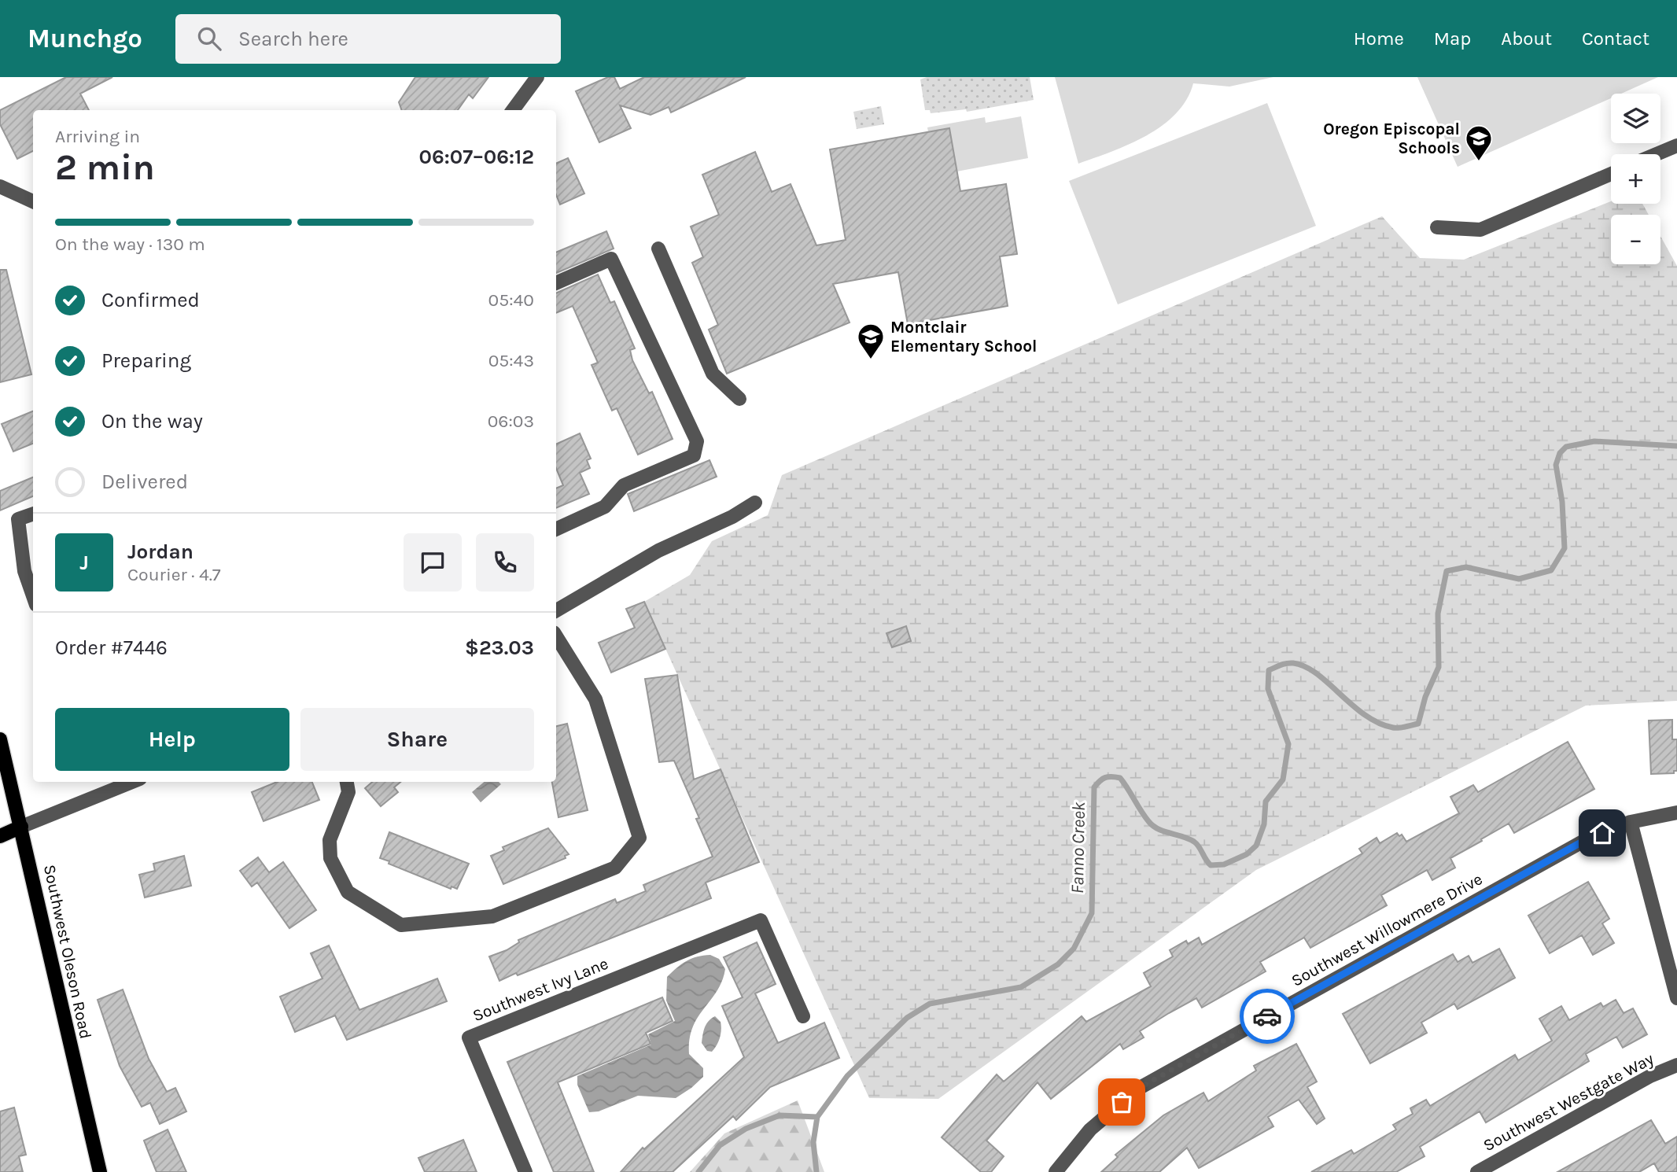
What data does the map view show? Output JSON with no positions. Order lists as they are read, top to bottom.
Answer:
{
  "streets": {
    "main road": ["Southwest Oleson Road"],
    "street": ["Southwest Willowmere Drive", "Southwest Ivy Lane", "Southwest Westgate Way"]
  },
  "water": ["Fanno Creek"],
  "places": {
    "school or university": ["Oregon Episcopal Schools", "Montclair Elementary School"]
  },
  "page": {
    "header": "Munchgo",
    "search": "Search here",
    "nav": [
      "Home",
      "Map",
      "About",
      "Contact"
    ],
    "map_buttons": ["+", "−"],
    "heading": ["2 min", "Arriving in", "06:07–06:12"],
    "panel": [
      "Jordan",
      "Courier · 4.7",
      "Order #7446",
      "$23.03"
    ],
    "bar": "On the way · 130 m",
    "list": [
      ["Confirmed", "05:40"],
      ["Preparing", "05:43"],
      ["On the way", "06:03"],
      "Delivered"
    ],
    "round": "J",
    "buttons": ["Help", "Share"]
  }
}
